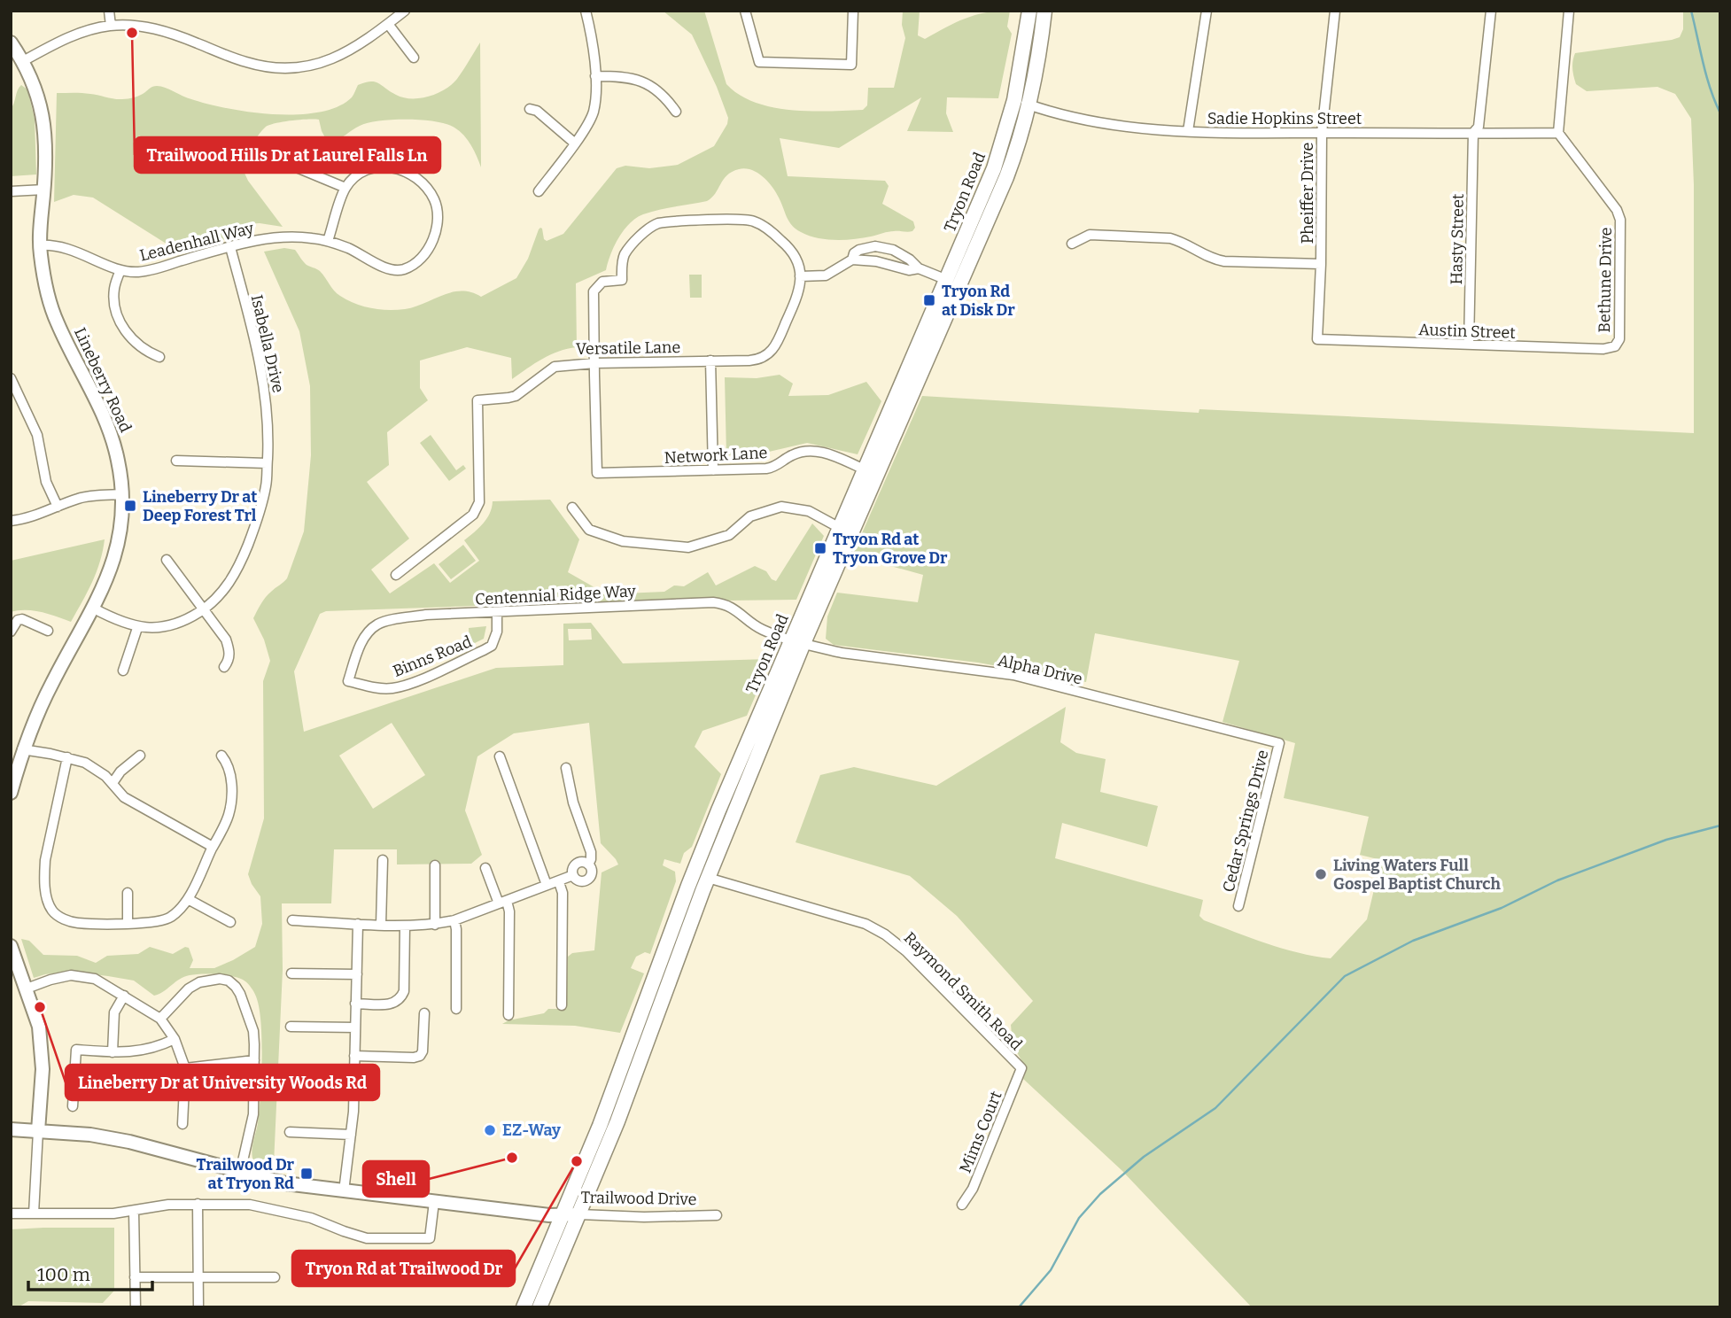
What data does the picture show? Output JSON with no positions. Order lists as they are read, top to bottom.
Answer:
{
  "streets": {
    "main road": ["Tryon Road"],
    "street": [
      "Sadie Hopkins Street",
      "Pheiffer Drive",
      "Hasty Street",
      "Leadenhall Way",
      "Bethune Drive",
      "Austin Street",
      "Isabella Drive",
      "Versatile Lane",
      "Lineberry Road",
      "Network Lane",
      "Centennial Ridge Way",
      "Binns Road",
      "Alpha Drive",
      "Cedar Springs Drive",
      "Raymond Smith Road",
      "Mims Court",
      "Trailwood Drive"
    ]
  },
  "crossings": [
    ["Sadie Hopkins Street", "Tryon Road"],
    ["Sadie Hopkins Street", "Pheiffer Drive"],
    ["Sadie Hopkins Street", "Hasty Street"],
    ["Sadie Hopkins Street", "Bethune Drive"],
    ["Tryon Road", "Network Lane"],
    ["Tryon Road", "Centennial Ridge Way"],
    ["Tryon Road", "Alpha Drive"],
    ["Tryon Road", "Raymond Smith Road"],
    ["Tryon Road", "Trailwood Drive"],
    ["Pheiffer Drive", "Austin Street"],
    ["Hasty Street", "Austin Street"],
    ["Leadenhall Way", "Isabella Drive"],
    ["Leadenhall Way", "Lineberry Road"],
    ["Bethune Drive", "Austin Street"],
    ["Versatile Lane", "Network Lane"],
    ["Centennial Ridge Way", "Binns Road"],
    ["Centennial Ridge Way", "Alpha Drive"],
    ["Alpha Drive", "Cedar Springs Drive"],
    ["Raymond Smith Road", "Mims Court"]
  ],
  "places": {
    "other": [
      "Trailwood Hills Dr at Laurel Falls Ln",
      "Living Waters Full Gospel Baptist Church",
      "Lineberry Dr at University Woods Rd",
      "EZ-Way",
      "Shell",
      "Tryon Rd at Trailwood Dr"
    ],
    "transit": [
      "Tryon Rd at Disk Dr",
      "Lineberry Dr at Deep Forest Trl",
      "Tryon Rd at Tryon Grove Dr",
      "Trailwood Dr at Tryon Rd"
    ]
  },
  "scale_bar": "100 m"
}
